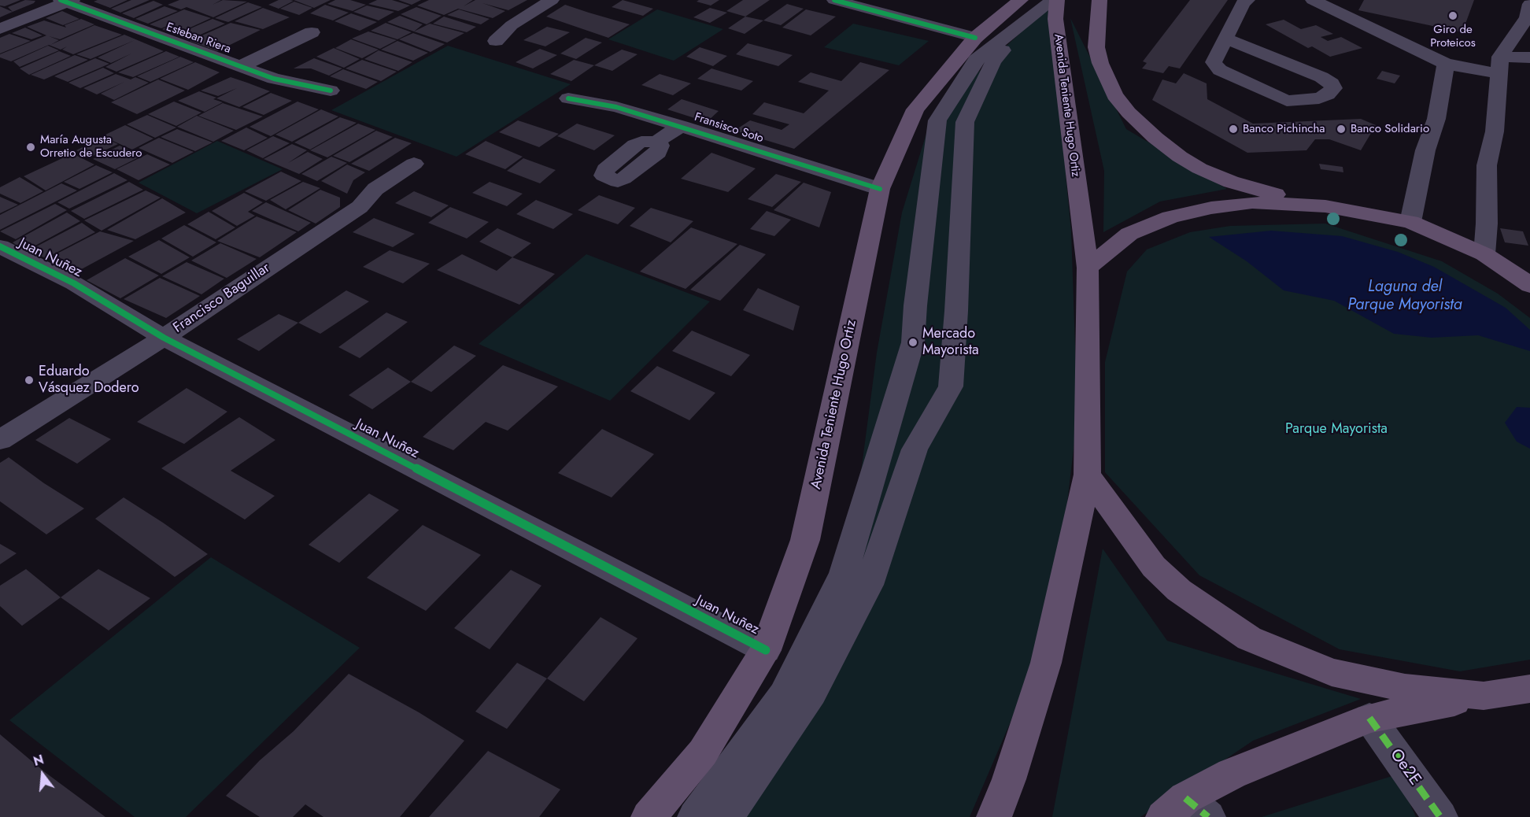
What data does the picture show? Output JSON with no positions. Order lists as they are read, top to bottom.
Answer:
{
  "streets": {
    "main road": ["Avenida Teniente Hugo Ortiz"],
    "street": [
      "Esteban Riera",
      "Fransisco Soto",
      "Juan Nuñez",
      "Francisco Baguillar",
      "Oe2E"
    ]
  },
  "crossings": [
    ["Avenida Teniente Hugo Ortiz", "Fransisco Soto"],
    ["Avenida Teniente Hugo Ortiz", "Juan Nuñez"],
    ["Juan Nuñez", "Francisco Baguillar"]
  ],
  "water": ["Laguna del Parque Mayorista"],
  "parks": ["Parque Mayorista"],
  "places": [
    "Giro de Proteicos",
    "Banco Pichincha",
    "Banco Solidario",
    "María Augusta Orretio de Escudero",
    "Mercado Mayorista",
    "Eduardo Vásquez Dodero"
  ],
  "north": "top"
}
